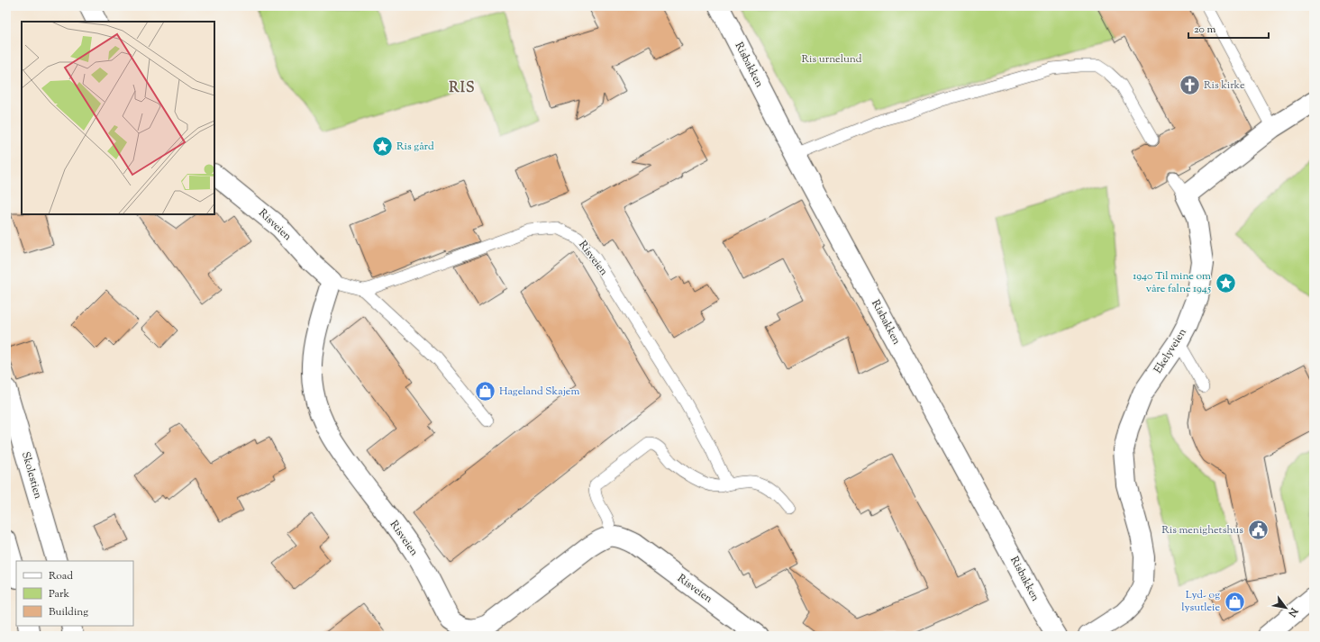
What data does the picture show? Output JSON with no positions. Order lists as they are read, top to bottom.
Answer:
{
  "streets": {
    "main road": [
      "Risbakken",
      "Risveien",
      "Ekelyveien",
      "Skolestien"
    ]
  },
  "districts": ["RIS"],
  "parks": ["Ris urnelund"],
  "places": {
    "church": ["Ris kirke"],
    "place": ["Ris gård", "1940 Til mine om våre falne 1945"],
    "shop": ["Hageland Skajem", "Lyd- og lysutleie"],
    "public building": ["Ris menighetshus"]
  },
  "legend": ["Road", "Park", "Building"],
  "scale_bar": "20 m",
  "north": "bottom right"
}
